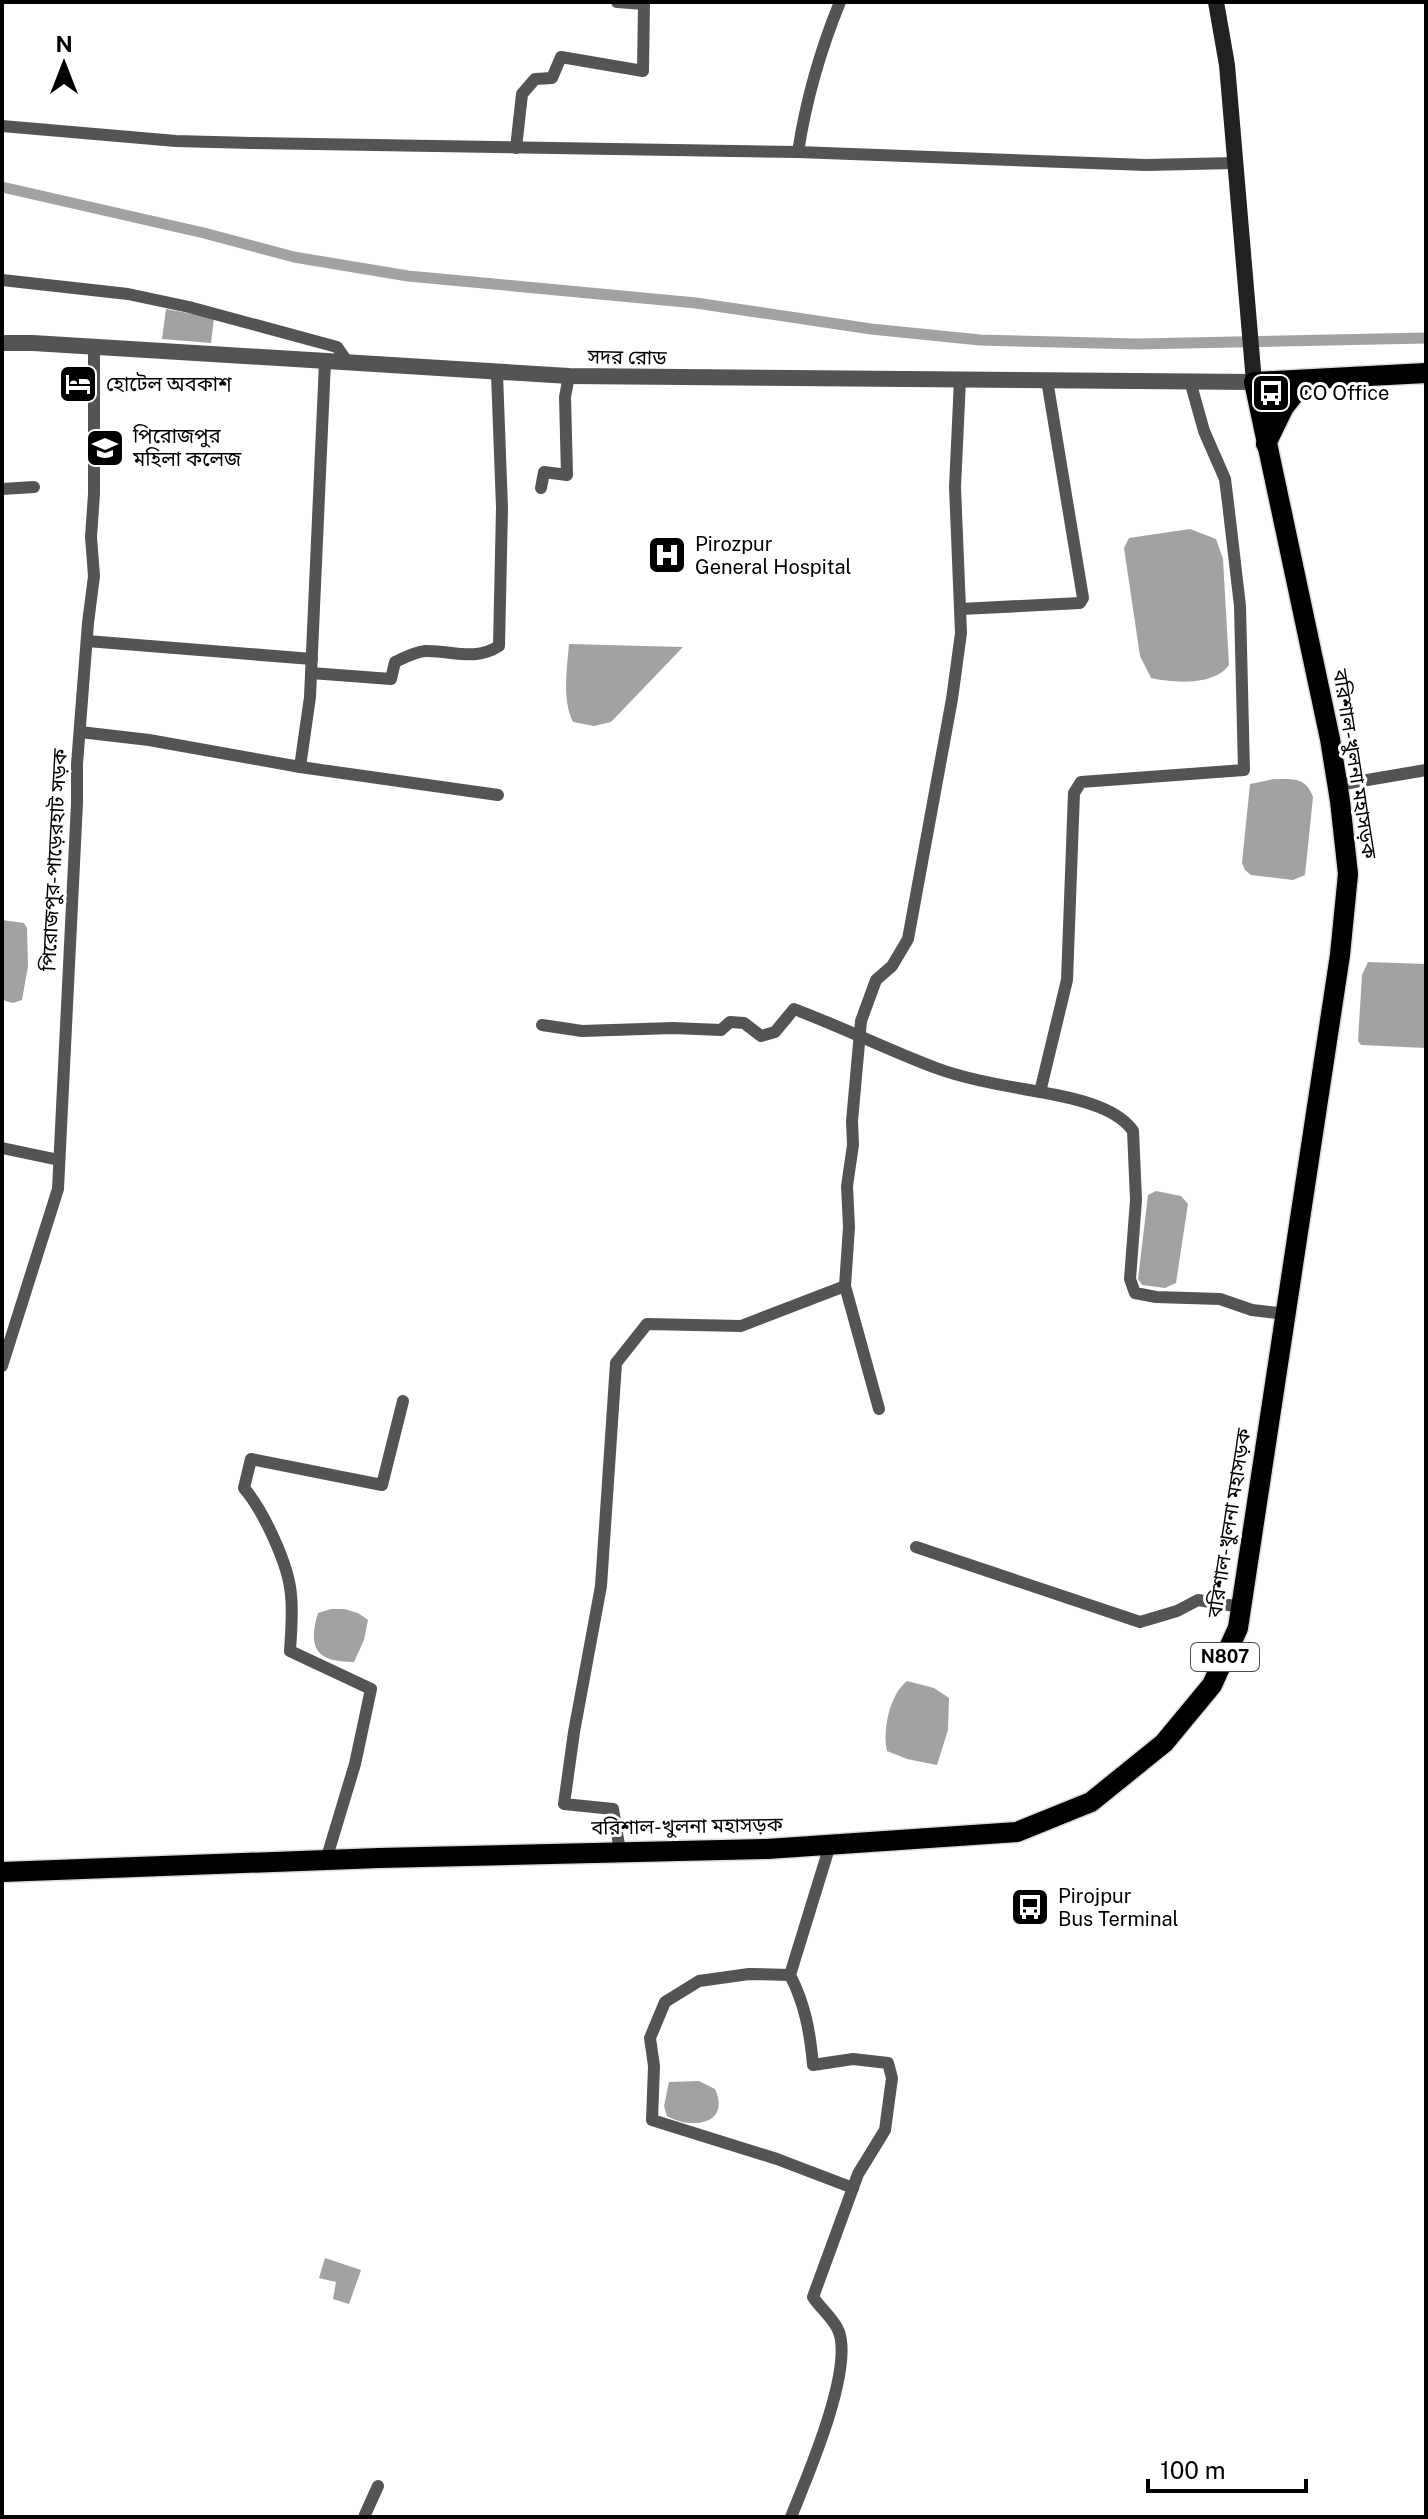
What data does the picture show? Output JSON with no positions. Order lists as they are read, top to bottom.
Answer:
{
  "streets": {
    "highway": ["বরিশাল-খুলনা মহাসড়ক", "N807"],
    "street": ["সদর রোড", "পিরোজপুর-পাড়েরহাট সড়ক"]
  },
  "crossings": [
    ["সদর রোড", "বরিশাল-খুলনা মহাসড়ক"],
    ["সদর রোড", "পিরোজপুর-পাড়েরহাট সড়ক"]
  ],
  "places": {
    "hotel": ["হোটেল অবকাশ"],
    "bus stop": ["CO Office", "Pirojpur Bus Terminal"],
    "school or university": ["পিরোজপুর মহিলা কলেজ"],
    "hospital": ["Pirozpur General Hospital"]
  },
  "scale_bar": "100 m",
  "north": "top"
}
